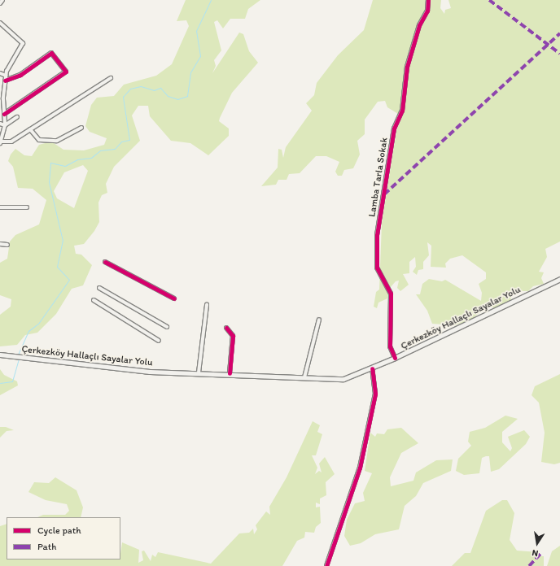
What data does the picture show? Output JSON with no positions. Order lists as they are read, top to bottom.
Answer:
{
  "streets": {
    "main road": ["Çerkezköy Hallaçlı Sayalar Yolu"],
    "street": ["Lamba Tarla Sokak"]
  },
  "crossings": [
    ["Lamba Tarla Sokak", "Çerkezköy Hallaçlı Sayalar Yolu"]
  ],
  "legend": ["Cycle path", "Path"],
  "north": "bottom"
}
